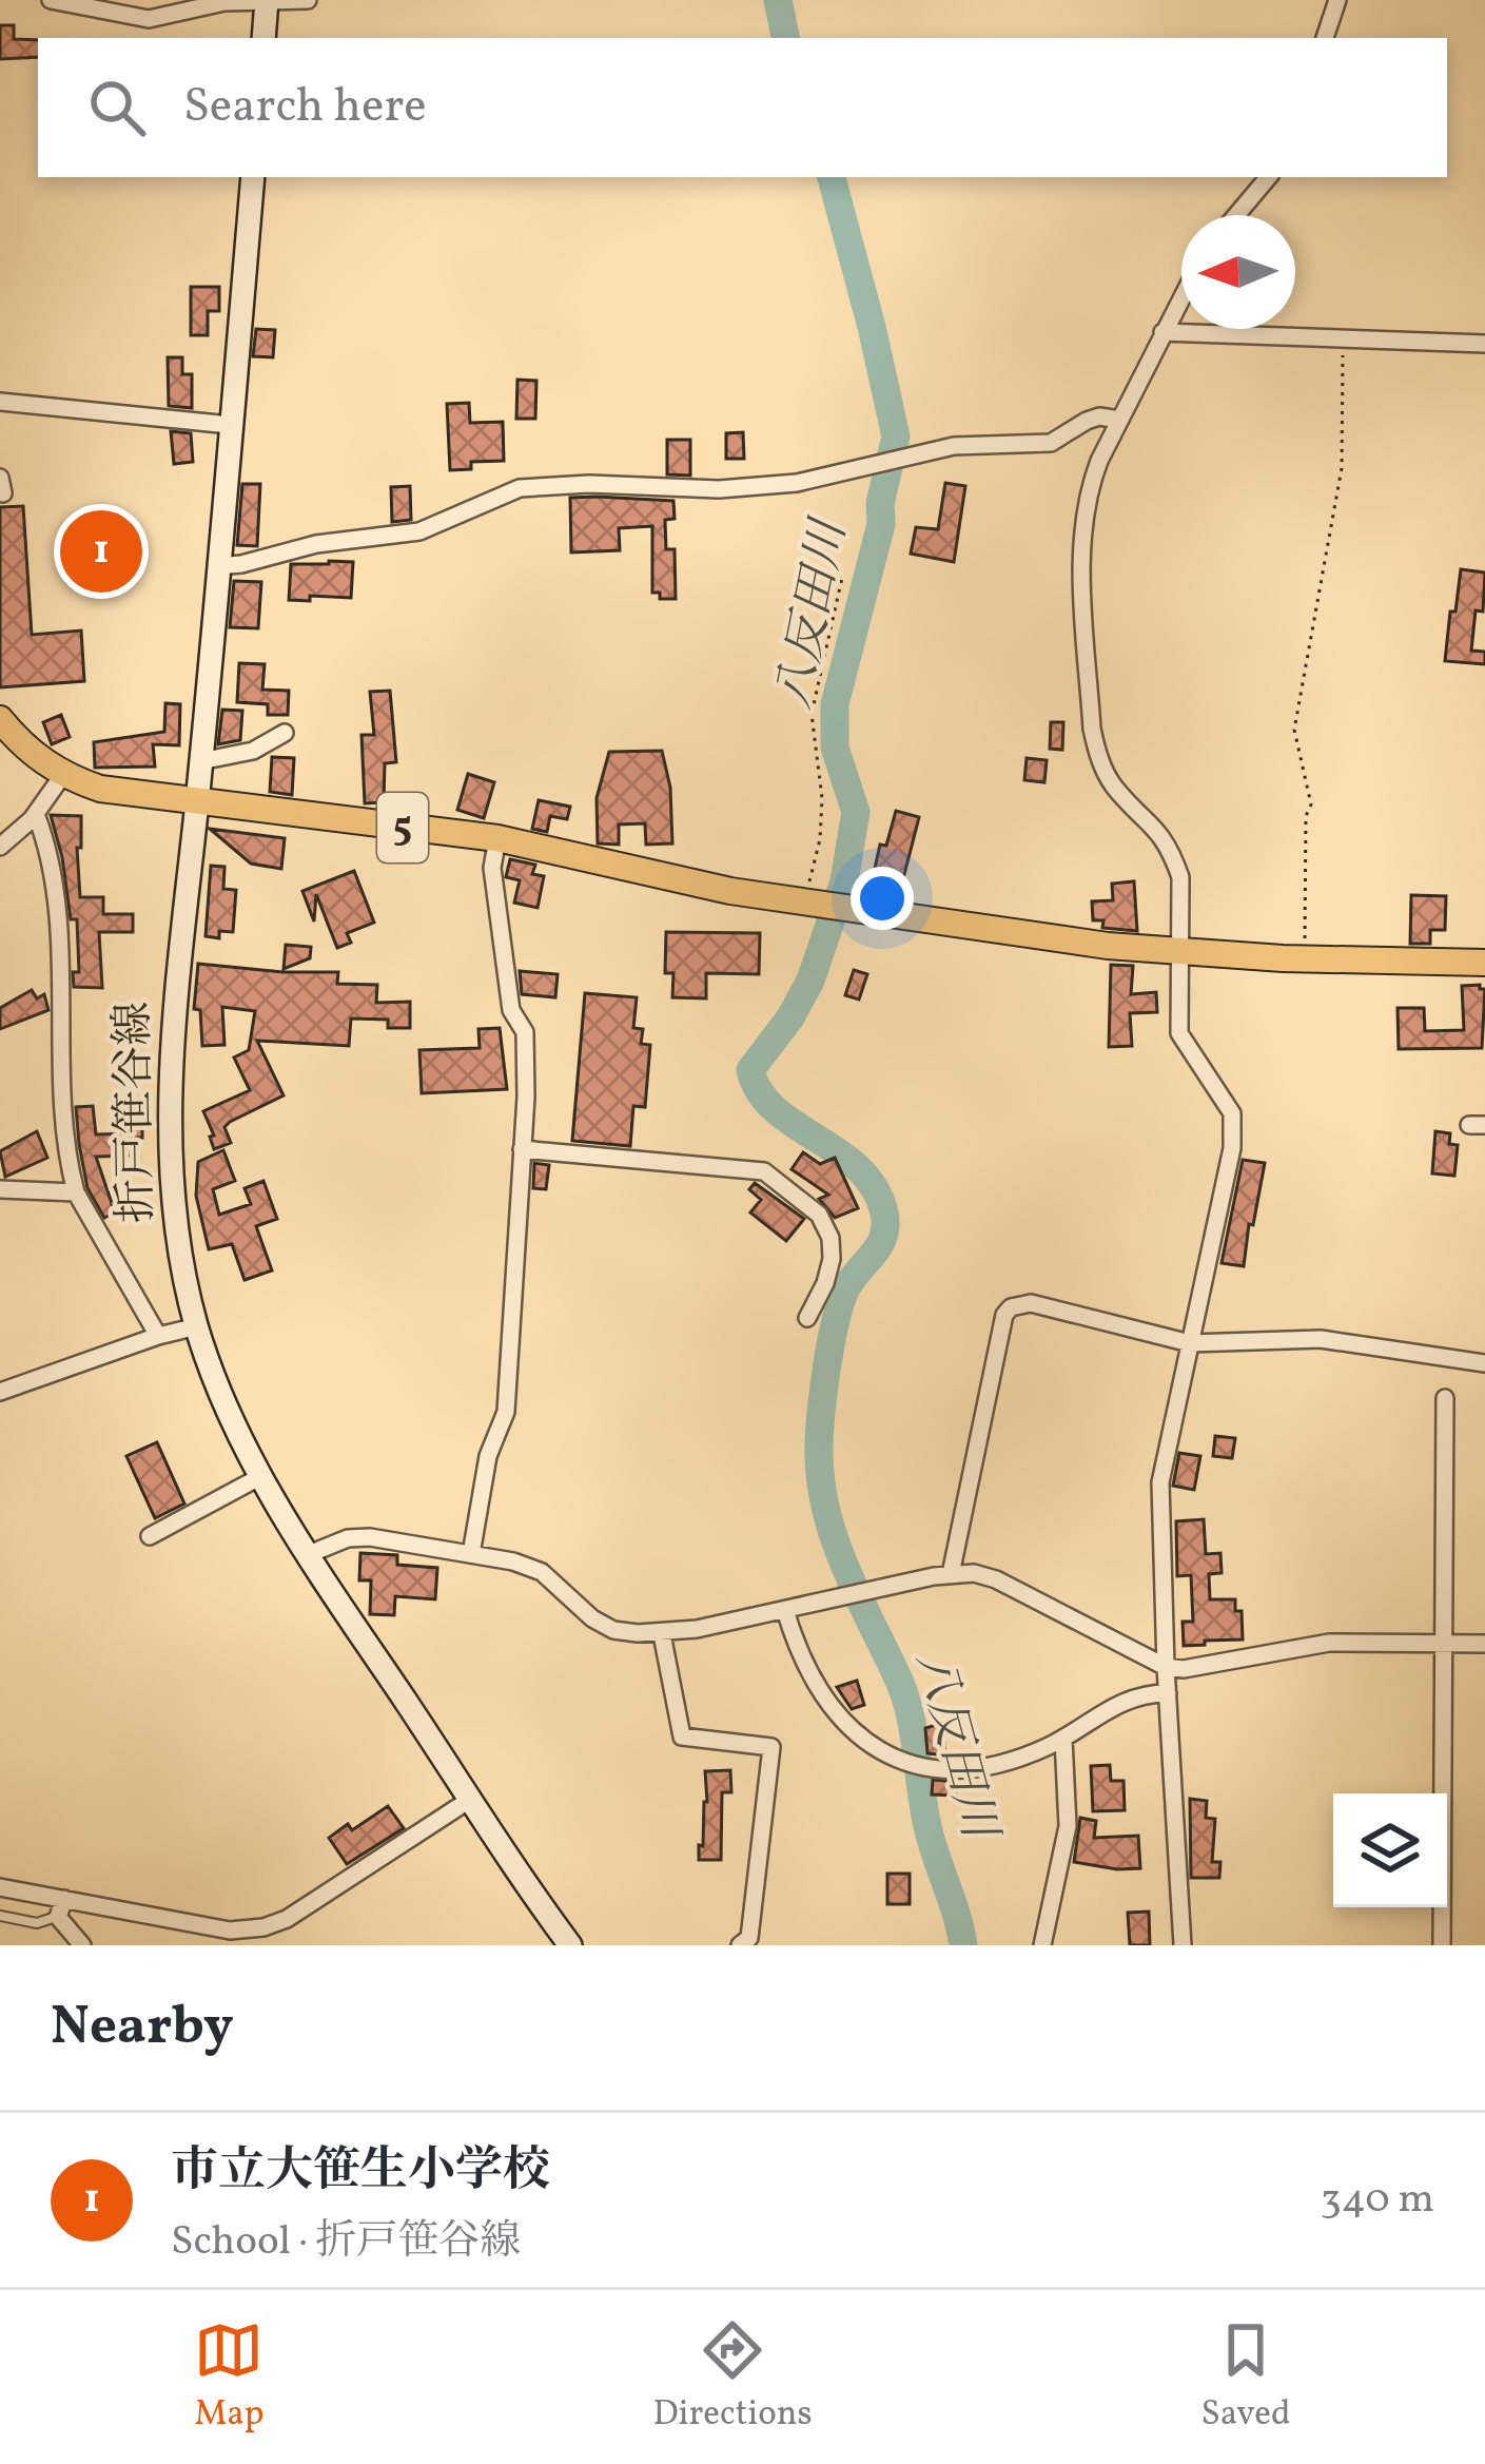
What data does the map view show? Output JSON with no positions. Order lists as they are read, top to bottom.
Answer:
{
  "streets": {
    "main road": ["5", "折戸笹谷線"]
  },
  "crossings": [
    ["5", "折戸笹谷線"]
  ],
  "water": ["八反田川"],
  "north": "left",
  "page": {
    "search": "Search here",
    "pins": "1",
    "heading": "Nearby",
    "list": [
      {
        "mark": "1",
        "name": "市立大笹生小学校",
        "note": "School · 折戸笹谷線",
        "value": "340 m"
      }
    ],
    "nav": ["Map", "Directions", "Saved"]
  }
}
